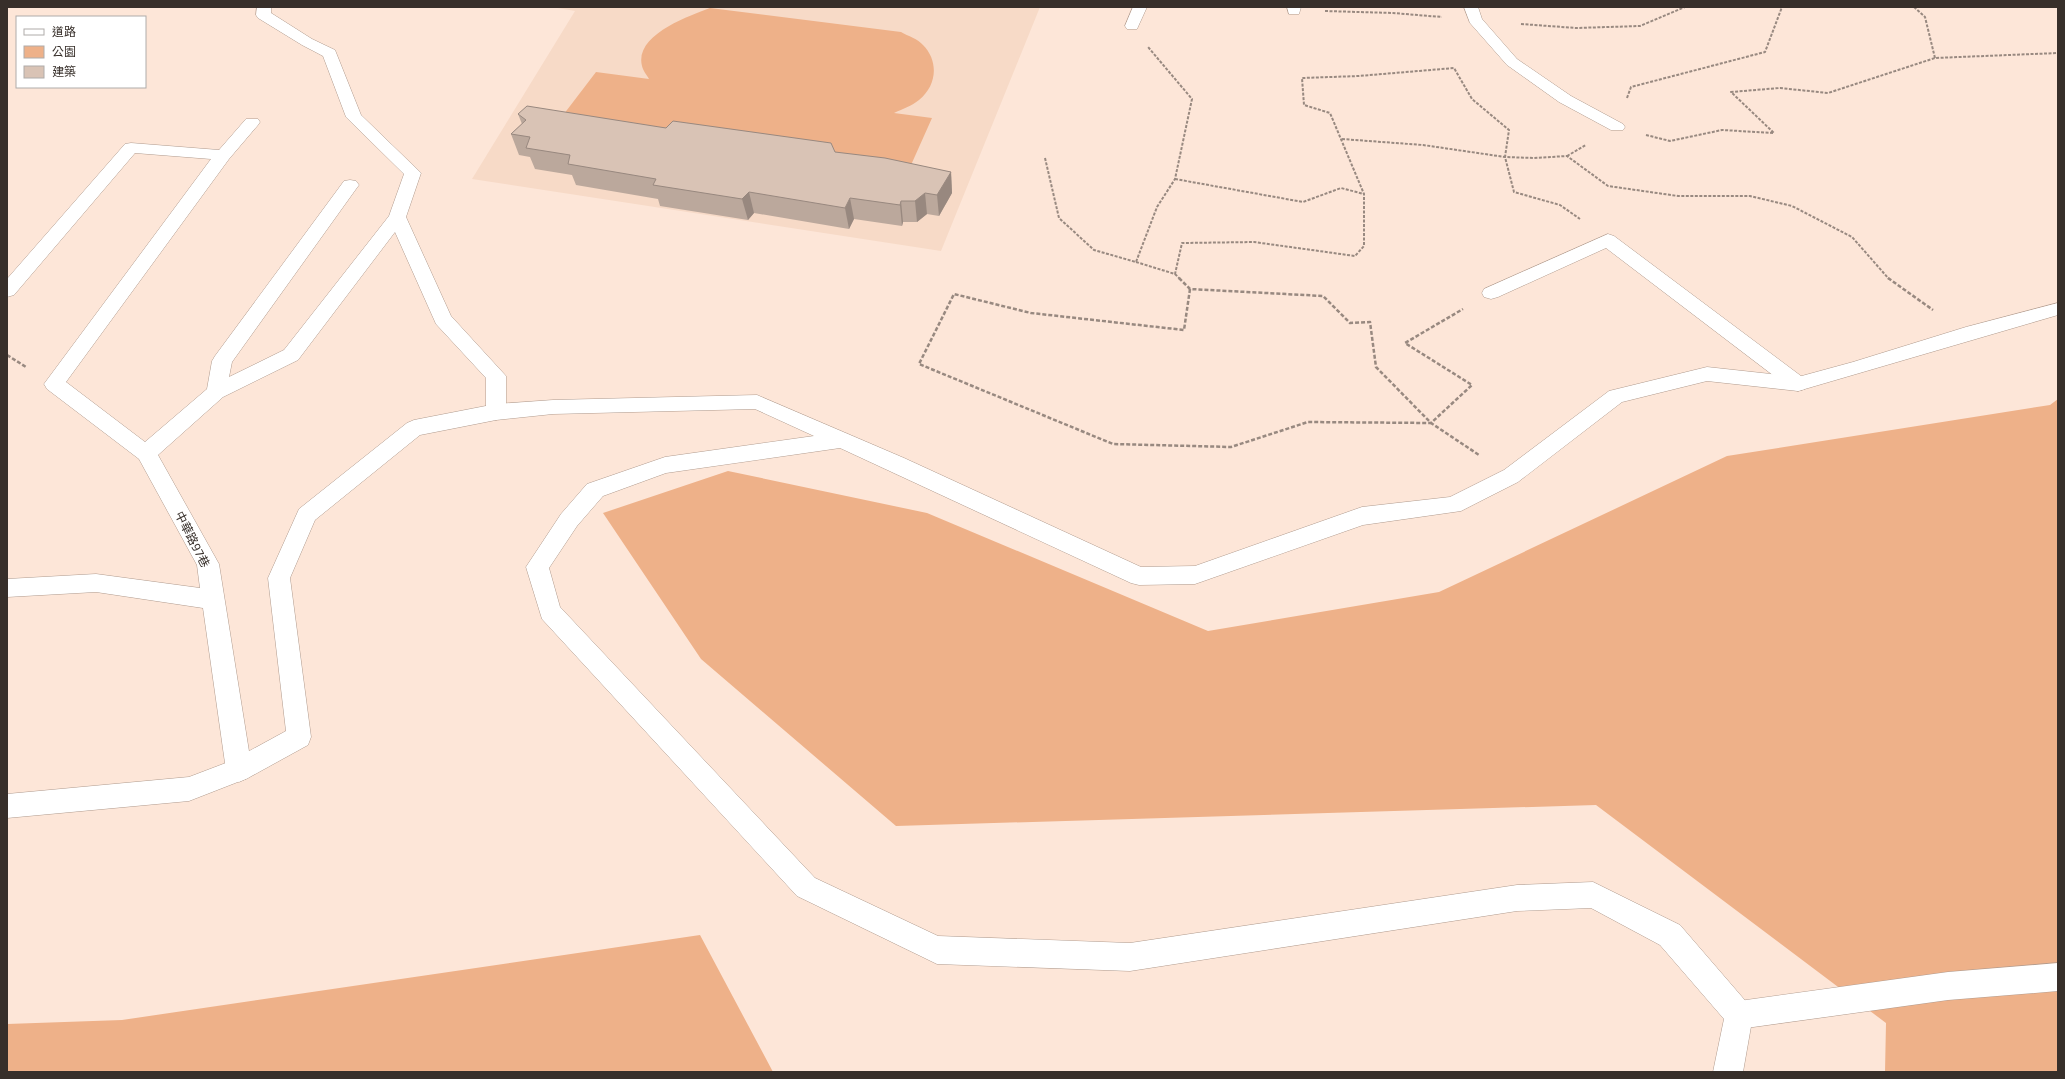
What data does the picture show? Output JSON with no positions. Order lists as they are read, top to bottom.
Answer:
{
  "streets": {
    "street": ["中華路97巷"]
  },
  "legend": ["道路", "公園", "建築"]
}
